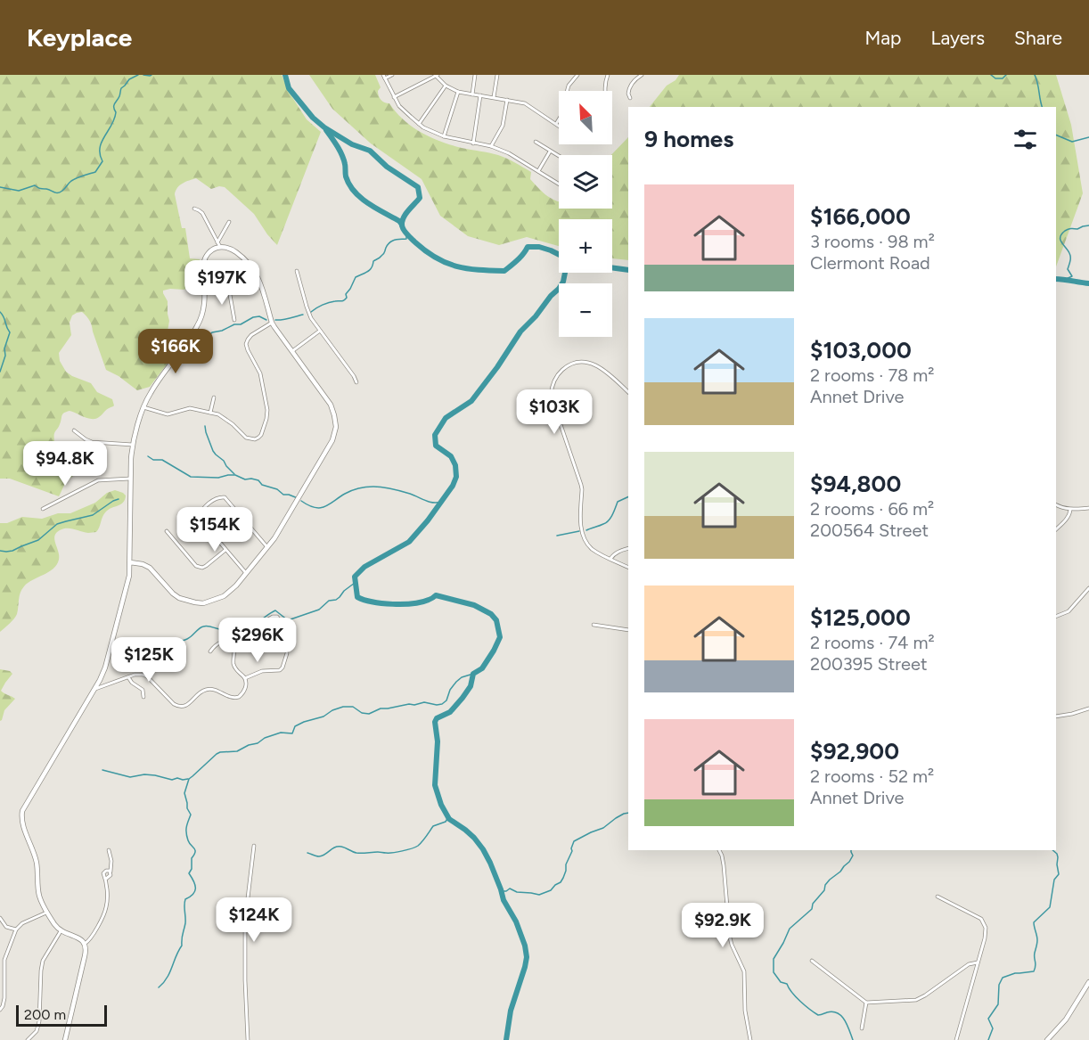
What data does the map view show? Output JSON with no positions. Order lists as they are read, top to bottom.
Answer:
{
  "scale_bar": "200 m",
  "north": "top left",
  "page": {
    "header": "Keyplace",
    "nav": ["Map", "Layers", "Share"],
    "map_buttons": ["+", "−"],
    "heading": "9 homes",
    "list": [
      {
        "name": "$166,000",
        "note": "3 rooms · 98 m² · Clermont Road"
      },
      {
        "name": "$103,000",
        "note": "2 rooms · 78 m² · Annet Drive"
      },
      {
        "name": "$94,800",
        "note": "2 rooms · 66 m² · 200564 Street"
      },
      {
        "name": "$125,000",
        "note": "2 rooms · 74 m² · 200395 Street"
      },
      {
        "name": "$92,900",
        "note": "2 rooms · 52 m² · Annet Drive"
      }
    ],
    "price": [
      "$197K",
      "$166K",
      "$103K",
      "$94.8K",
      "$154K",
      "$296K",
      "$125K",
      "$124K",
      "$92.9K"
    ],
    "scale": "200 m"
  }
}
